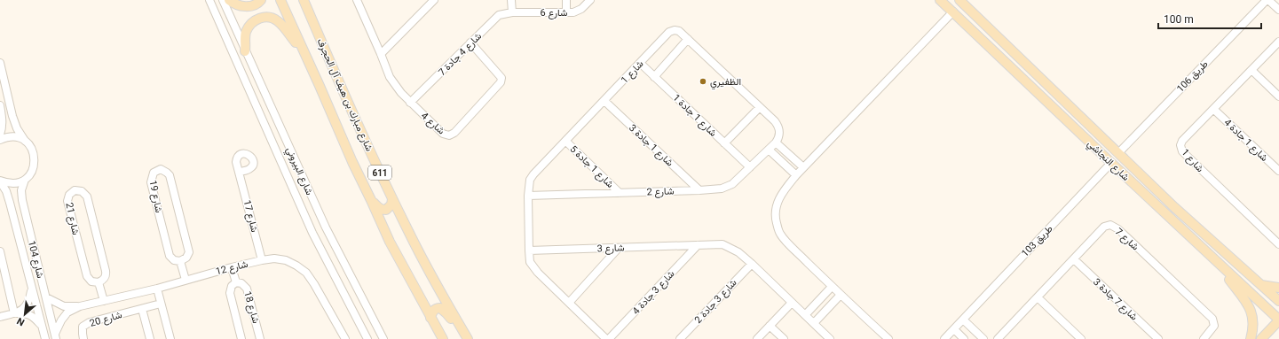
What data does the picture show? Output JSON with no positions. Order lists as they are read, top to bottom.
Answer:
{
  "streets": {
    "main road": ["شارع مبارك بن هيف آل الحجرف", "شارع النجاشي", "611"],
    "street": [
      "شارع 6",
      "شارع 4 جادة 7",
      "شارع 1",
      "طريق 106",
      "شارع 1 جادة 1",
      "شارع 4",
      "شارع 1 جادة 4",
      "شارع 1 جادة 3",
      "شارع 1 جادة 5",
      "شارع البيروني",
      "شارع 2",
      "شارع 19",
      "شارع 17",
      "شارع 21",
      "شارع 7",
      "طريق 103",
      "شارع 3",
      "شارع 104",
      "شارع 12",
      "شارع 3 جادة 4",
      "شارع 7 جادة 3",
      "شارع 3 جادة 2",
      "شارع 18",
      "شارع 20"
    ]
  },
  "crossings": [
    ["شارع 6", "شارع 4 جادة 7"],
    ["شارع 4 جادة 7", "شارع 4"],
    ["شارع 1", "شارع 1 جادة 1"],
    ["شارع 1", "شارع 1 جادة 4"],
    ["شارع 1", "شارع 1 جادة 3"],
    ["شارع 1", "شارع 1 جادة 5"],
    ["شارع 1", "شارع 2"],
    ["شارع 1", "شارع 3"],
    ["طريق 106", "شارع النجاشي"],
    ["شارع 1 جادة 1", "شارع 2"],
    ["شارع 1 جادة 3", "شارع 2"],
    ["شارع النجاشي", "طريق 103"],
    ["شارع 1 جادة 5", "شارع 2"],
    ["شارع 17", "شارع 12"],
    ["شارع 7", "شارع 7 جادة 3"],
    ["شارع 3", "شارع 3 جادة 4"],
    ["شارع 3", "شارع 3 جادة 2"],
    ["شارع 104", "شارع 12"],
    ["شارع 12", "شارع 18"]
  ],
  "places": ["الظفيري"],
  "scale_bar": "100 m",
  "north": "bottom left"
}
